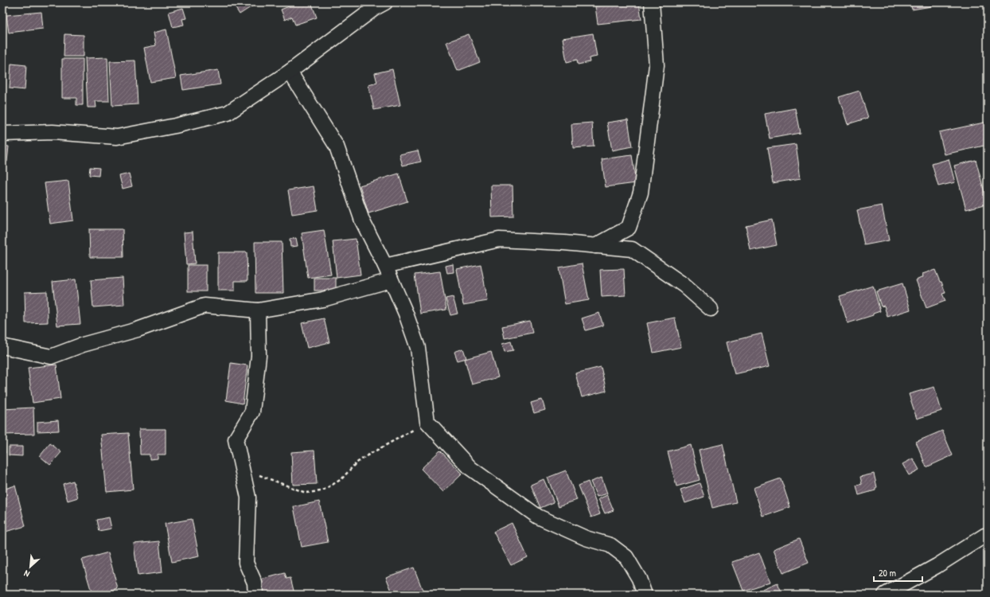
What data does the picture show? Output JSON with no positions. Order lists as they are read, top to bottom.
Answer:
{
  "scale_bar": "20 m",
  "north": "bottom left"
}
